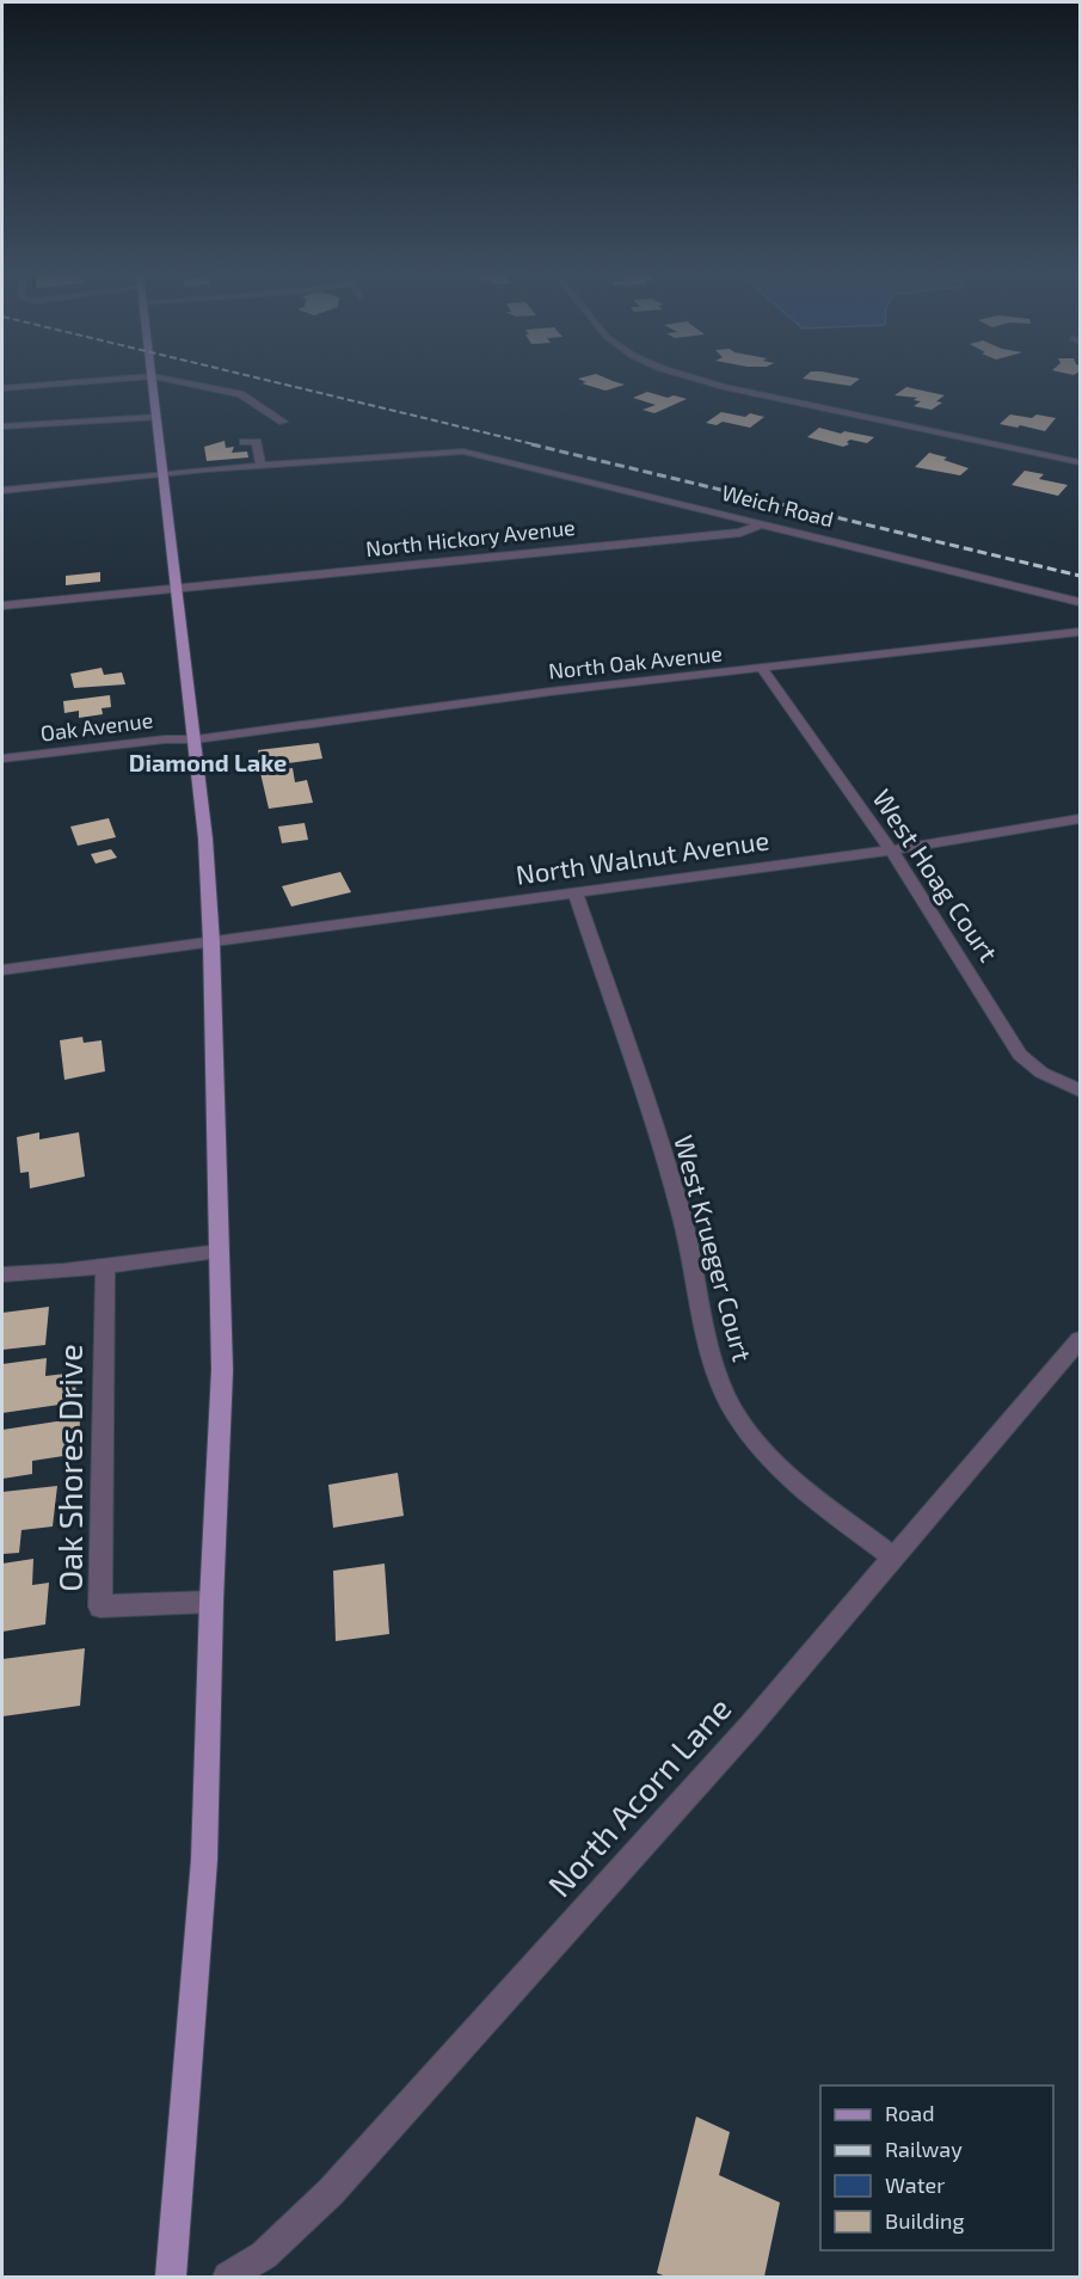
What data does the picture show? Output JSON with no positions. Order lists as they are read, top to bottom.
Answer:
{
  "streets": {
    "street": [
      "Weich Road",
      "North Hickory Avenue",
      "North Oak Avenue",
      "Oak Avenue",
      "North Walnut Avenue",
      "West Hoag Court",
      "West Krueger Court",
      "Oak Shores Drive",
      "North Acorn Lane"
    ]
  },
  "crossings": [
    ["Weich Road", "North Hickory Avenue"],
    ["North Oak Avenue", "Oak Avenue"],
    ["North Oak Avenue", "West Hoag Court"],
    ["North Walnut Avenue", "West Hoag Court"],
    ["North Walnut Avenue", "West Krueger Court"],
    ["West Krueger Court", "North Acorn Lane"]
  ],
  "districts": ["Diamond Lake"],
  "legend": [
    "Road",
    "Railway",
    "Water",
    "Building"
  ]
}
